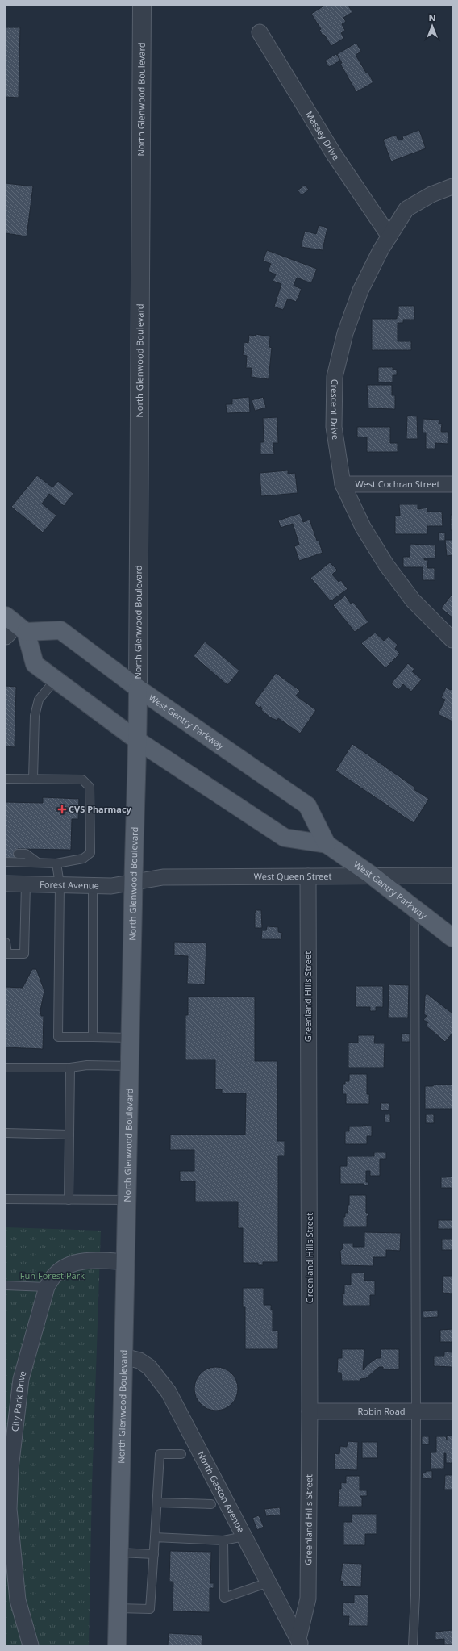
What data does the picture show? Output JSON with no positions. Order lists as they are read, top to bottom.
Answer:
{
  "streets": {
    "main road": ["North Glenwood Boulevard", "West Gentry Parkway"],
    "street": [
      "Massey Drive",
      "Crescent Drive",
      "West Cochran Street",
      "West Queen Street",
      "Forest Avenue",
      "Greenland Hills Street",
      "City Park Drive",
      "Robin Road",
      "North Gaston Avenue"
    ]
  },
  "crossings": [
    ["North Glenwood Boulevard", "West Gentry Parkway"],
    ["North Glenwood Boulevard", "West Queen Street"],
    ["North Glenwood Boulevard", "Forest Avenue"],
    ["North Glenwood Boulevard", "City Park Drive"],
    ["North Glenwood Boulevard", "North Gaston Avenue"],
    ["Massey Drive", "Crescent Drive"],
    ["Crescent Drive", "West Cochran Street"],
    ["West Gentry Parkway", "West Queen Street"],
    ["West Queen Street", "Forest Avenue"],
    ["West Queen Street", "Greenland Hills Street"],
    ["Greenland Hills Street", "Robin Road"],
    ["Greenland Hills Street", "North Gaston Avenue"]
  ],
  "parks": ["Fun Forest Park"],
  "places": {
    "health": ["CVS Pharmacy"]
  },
  "north": "top"
}
